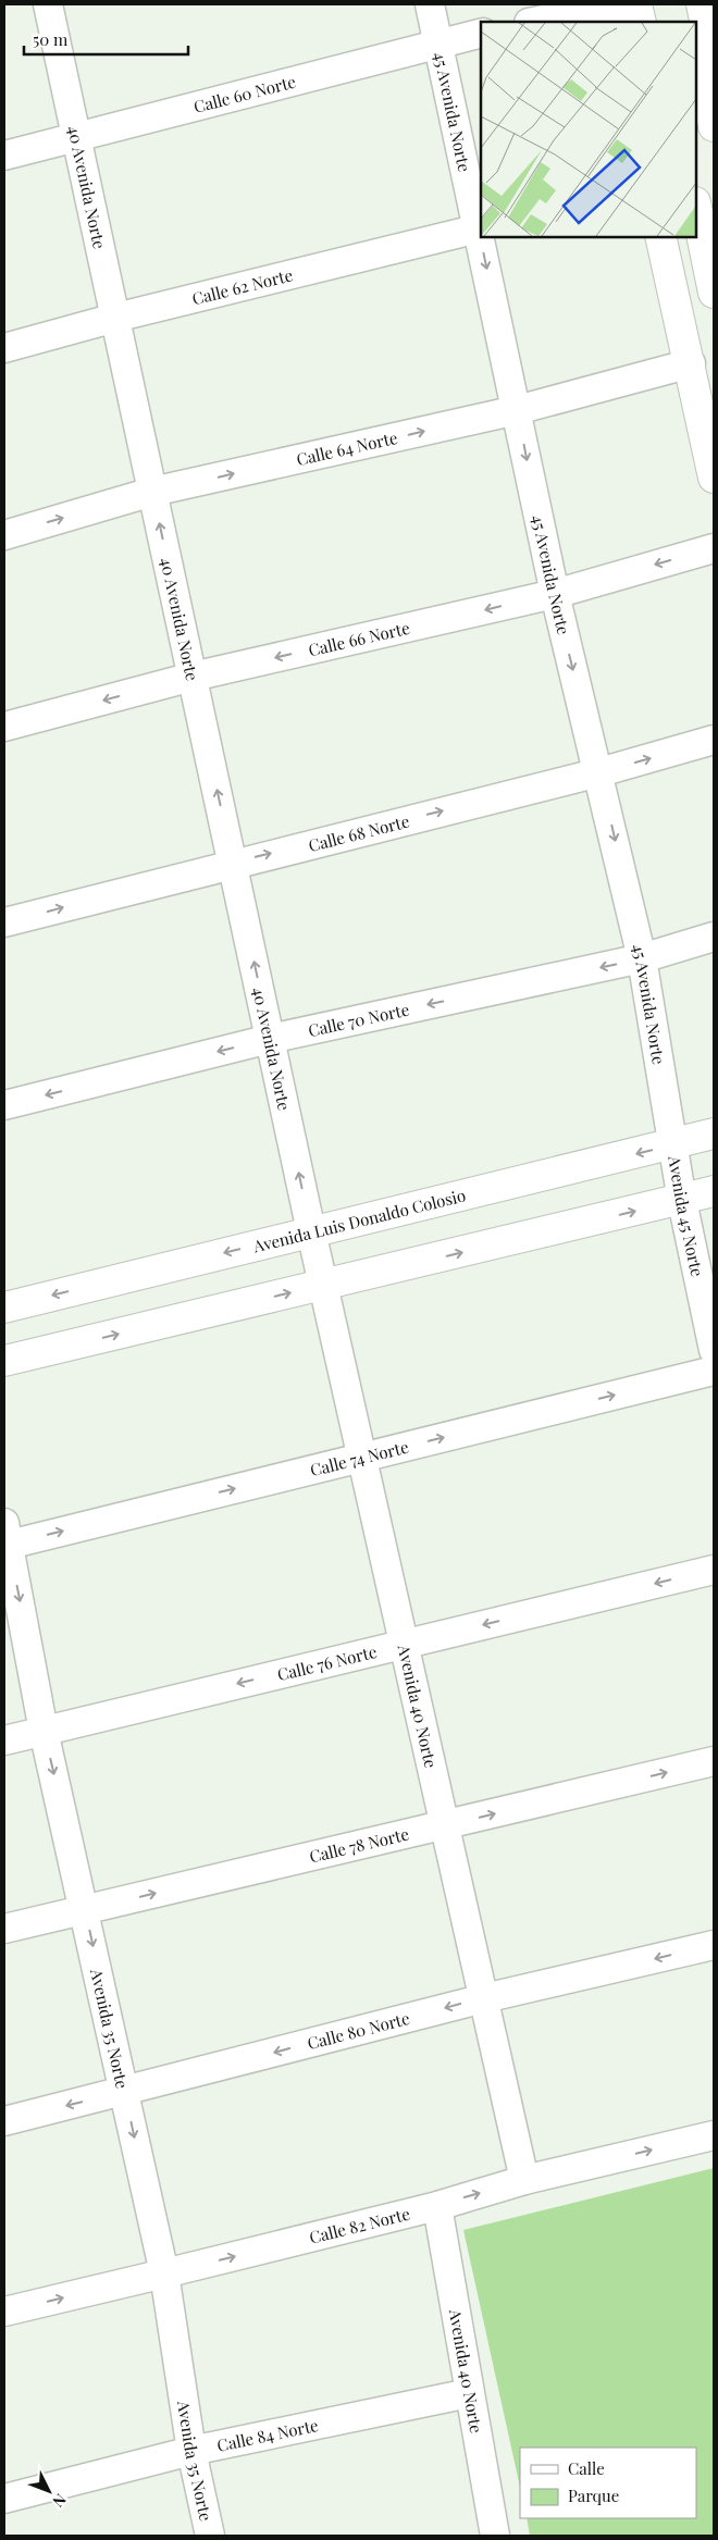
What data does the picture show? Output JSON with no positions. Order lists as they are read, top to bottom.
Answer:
{
  "streets": {
    "main road": ["Avenida Luis Donaldo Colosio"],
    "street": [
      "Calle 60 Norte",
      "45 Avenida Norte",
      "40 Avenida Norte",
      "Calle 62 Norte",
      "Calle 64 Norte",
      "Calle 66 Norte",
      "Calle 68 Norte",
      "Calle 70 Norte",
      "Avenida 45 Norte",
      "Calle 74 Norte",
      "Calle 76 Norte",
      "Avenida 40 Norte",
      "Calle 78 Norte",
      "Avenida 35 Norte",
      "Calle 80 Norte",
      "Calle 82 Norte",
      "Calle 84 Norte"
    ]
  },
  "crossings": [
    ["Calle 60 Norte", "45 Avenida Norte"],
    ["Calle 60 Norte", "40 Avenida Norte"],
    ["45 Avenida Norte", "Calle 62 Norte"],
    ["45 Avenida Norte", "Calle 64 Norte"],
    ["45 Avenida Norte", "Calle 66 Norte"],
    ["45 Avenida Norte", "Calle 68 Norte"],
    ["45 Avenida Norte", "Calle 70 Norte"],
    ["45 Avenida Norte", "Avenida 45 Norte"],
    ["45 Avenida Norte", "Avenida Luis Donaldo Colosio"],
    ["40 Avenida Norte", "Calle 62 Norte"],
    ["40 Avenida Norte", "Calle 64 Norte"],
    ["40 Avenida Norte", "Calle 66 Norte"],
    ["40 Avenida Norte", "Calle 68 Norte"],
    ["40 Avenida Norte", "Calle 70 Norte"],
    ["40 Avenida Norte", "Avenida Luis Donaldo Colosio"],
    ["40 Avenida Norte", "Avenida 40 Norte"],
    ["Avenida 45 Norte", "Avenida Luis Donaldo Colosio"],
    ["Avenida Luis Donaldo Colosio", "Avenida 40 Norte"],
    ["Calle 74 Norte", "Avenida 40 Norte"],
    ["Calle 74 Norte", "Avenida 35 Norte"],
    ["Calle 76 Norte", "Avenida 40 Norte"],
    ["Calle 76 Norte", "Avenida 35 Norte"],
    ["Avenida 40 Norte", "Calle 78 Norte"],
    ["Avenida 40 Norte", "Calle 80 Norte"],
    ["Avenida 40 Norte", "Calle 82 Norte"],
    ["Avenida 40 Norte", "Calle 84 Norte"],
    ["Calle 78 Norte", "Avenida 35 Norte"],
    ["Avenida 35 Norte", "Calle 80 Norte"],
    ["Avenida 35 Norte", "Calle 82 Norte"],
    ["Avenida 35 Norte", "Calle 84 Norte"]
  ],
  "one_way": [
    "45 Avenida Norte",
    "40 Avenida Norte",
    "Calle 64 Norte",
    "Calle 66 Norte",
    "Calle 68 Norte",
    "Calle 70 Norte",
    "Calle 74 Norte",
    "Calle 76 Norte",
    "Calle 78 Norte",
    "Avenida 35 Norte",
    "Calle 80 Norte",
    "Calle 82 Norte"
  ],
  "legend": ["Calle", "Parque"],
  "scale_bar": "50 m",
  "north": "bottom right"
}
